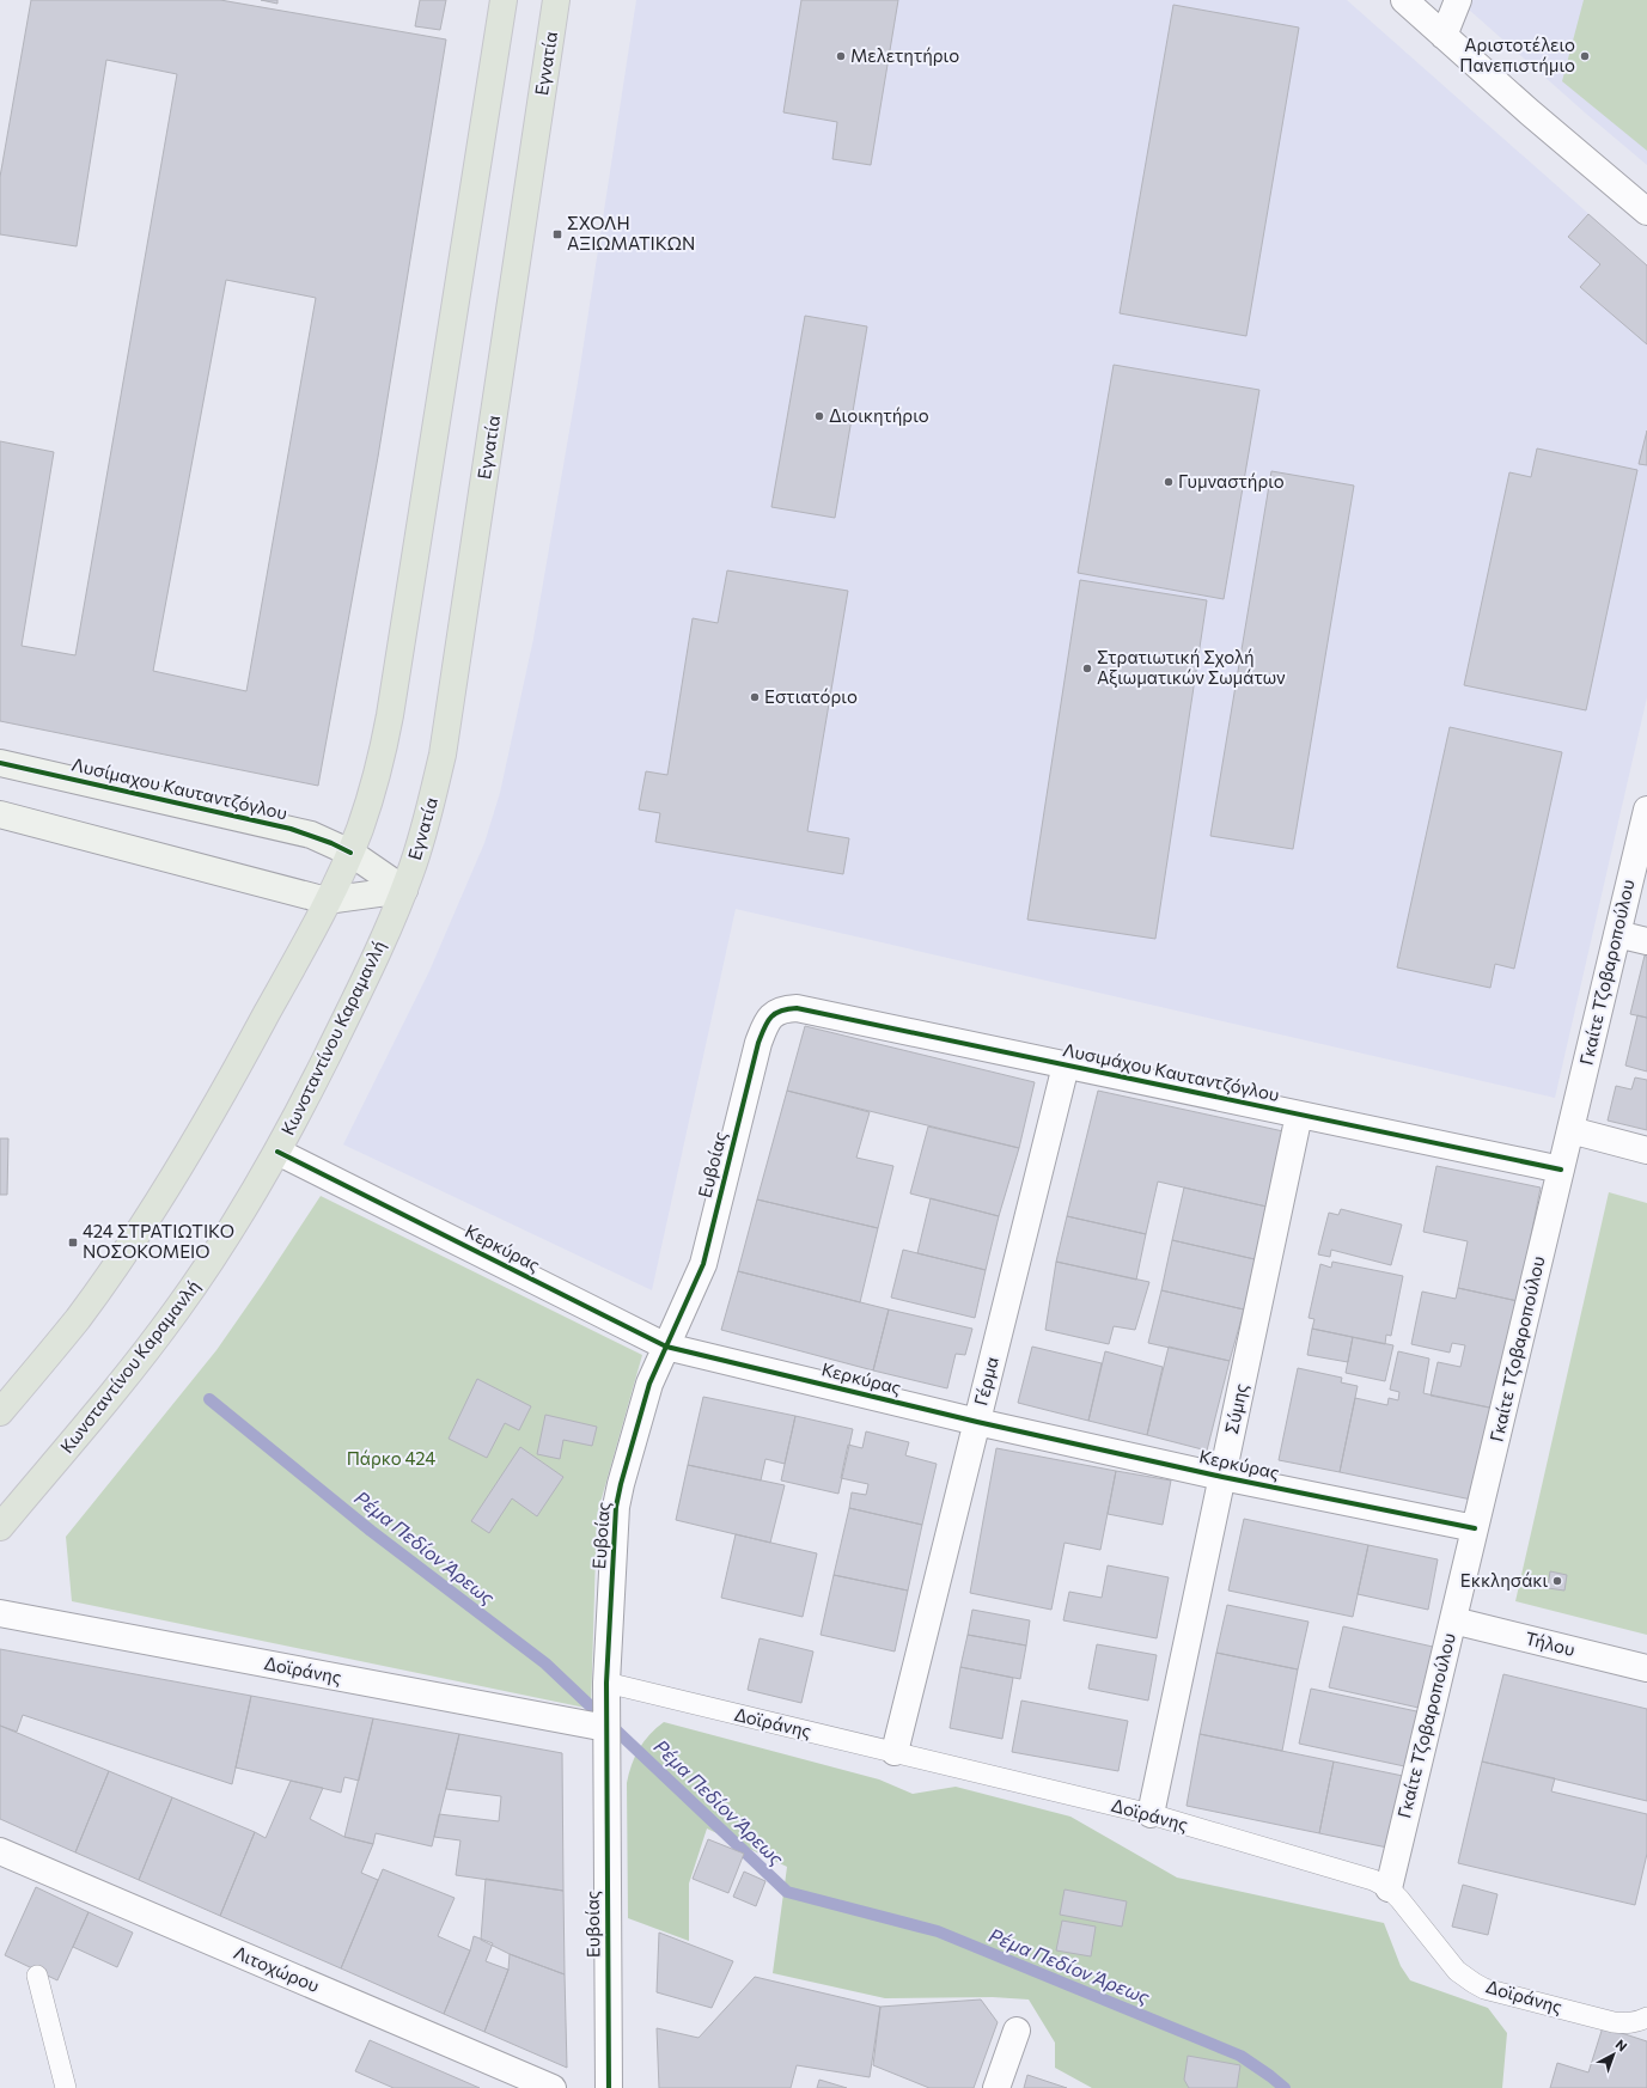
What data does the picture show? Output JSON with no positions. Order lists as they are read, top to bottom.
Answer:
{
  "streets": {
    "main road": ["Εγνατία", "Κωνσταντίνου Καραμανλή"],
    "street": [
      "Λυσίμαχου Καυταντζόγλου",
      "Γκαίτε Τζοβαροπούλου",
      "Λυσιμάχου Καυταντζόγλου",
      "Ευβοίας",
      "Κερκύρας",
      "Γέρμα",
      "Σύμης",
      "Τήλου",
      "Δοϊράνης",
      "Λιτοχώρου"
    ]
  },
  "crossings": [
    ["Εγνατία", "Λυσίμαχου Καυταντζόγλου"],
    ["Εγνατία", "Κωνσταντίνου Καραμανλή"],
    ["Λυσίμαχου Καυταντζόγλου", "Κωνσταντίνου Καραμανλή"],
    ["Γκαίτε Τζοβαροπούλου", "Λυσιμάχου Καυταντζόγλου"],
    ["Γκαίτε Τζοβαροπούλου", "Κερκύρας"],
    ["Γκαίτε Τζοβαροπούλου", "Τήλου"],
    ["Γκαίτε Τζοβαροπούλου", "Δοϊράνης"],
    ["Κωνσταντίνου Καραμανλή", "Κερκύρας"],
    ["Λυσιμάχου Καυταντζόγλου", "Ευβοίας"],
    ["Λυσιμάχου Καυταντζόγλου", "Γέρμα"],
    ["Λυσιμάχου Καυταντζόγλου", "Σύμης"],
    ["Ευβοίας", "Κερκύρας"],
    ["Ευβοίας", "Δοϊράνης"],
    ["Κερκύρας", "Γέρμα"],
    ["Κερκύρας", "Σύμης"],
    ["Γέρμα", "Δοϊράνης"],
    ["Σύμης", "Δοϊράνης"]
  ],
  "water": ["Ρέμα Πεδίον Άρεως"],
  "parks": ["Πάρκο 424"],
  "places": {
    "other": [
      "Μελετητήριο",
      "Αριστοτέλειο Πανεπιστήμιο",
      "Διοικητήριο",
      "Γυμναστήριο",
      "Στρατιωτική Σχολή Αξιωματικών Σωμάτων",
      "Εστιατόριο",
      "Εκκλησάκι"
    ],
    "transit": ["ΣΧΟΛΗ ΑΞΙΩΜΑΤΙΚΩΝ", "424 ΣΤΡΑΤΙΩΤΙΚΟ ΝΟΣΟΚΟΜΕΙΟ"]
  },
  "north": "top right"
}
